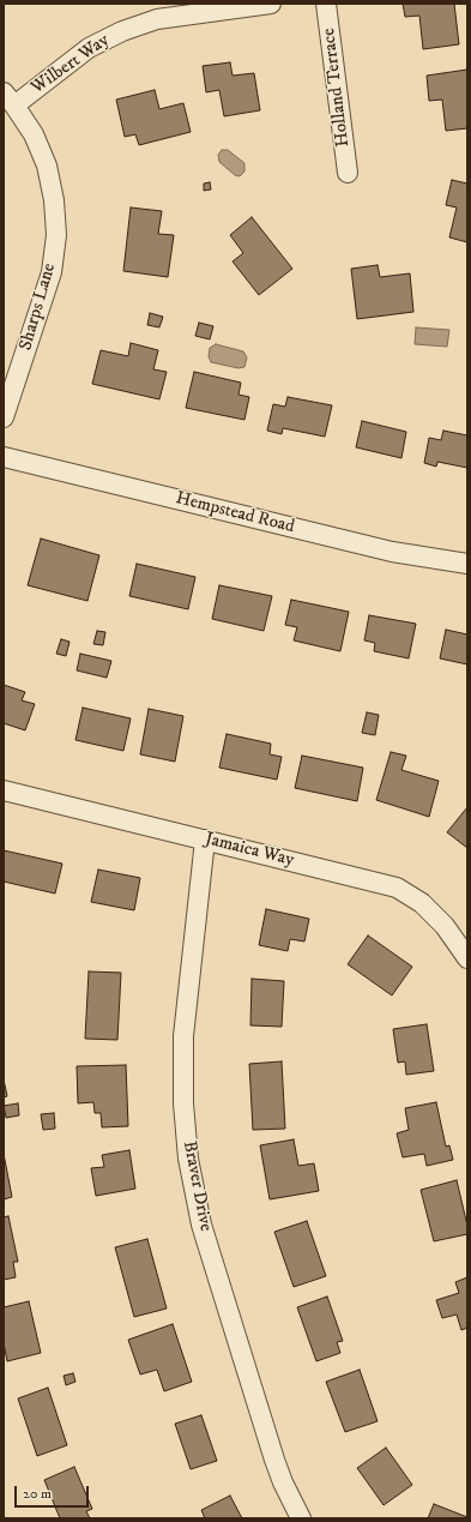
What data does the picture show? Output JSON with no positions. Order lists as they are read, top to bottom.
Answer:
{
  "streets": {
    "street": [
      "Wilbert Way",
      "Holland Terrace",
      "Sharps Lane",
      "Hempstead Road",
      "Jamaica Way",
      "Braver Drive"
    ]
  },
  "crossings": [
    ["Wilbert Way", "Sharps Lane"],
    ["Jamaica Way", "Braver Drive"]
  ],
  "scale_bar": "20 m"
}
